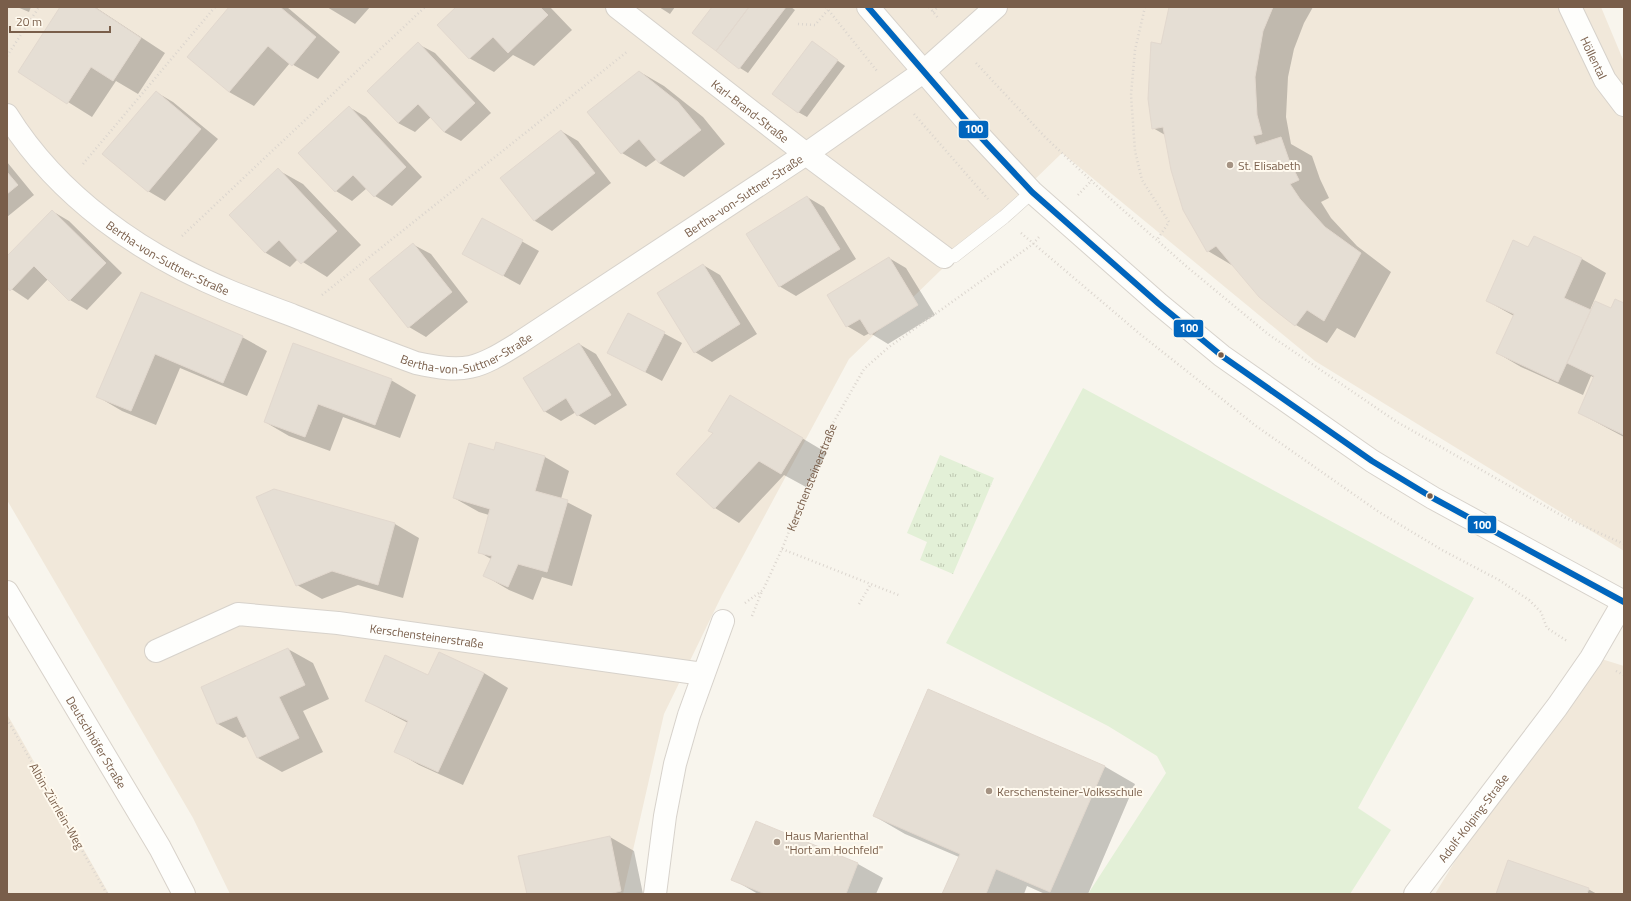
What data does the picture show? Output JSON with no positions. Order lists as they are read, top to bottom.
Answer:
{
  "streets": {
    "street": [
      "Höllental",
      "Karl-Brand-Straße",
      "Bertha-von-Suttner-Straße",
      "Kerschensteinerstraße",
      "Deutschhöfer Straße",
      "Adolf-Kolping-Straße"
    ],
    "path": ["Albin-Zürrlein-Weg"]
  },
  "crossings": [
    ["Karl-Brand-Straße", "Bertha-von-Suttner-Straße"]
  ],
  "places": ["St. Elisabeth", "Kerschensteiner-Volksschule", "Haus Marienthal \"Hort am Hochfeld\""],
  "lines": ["transit line 100"],
  "scale_bar": "20 m"
}
